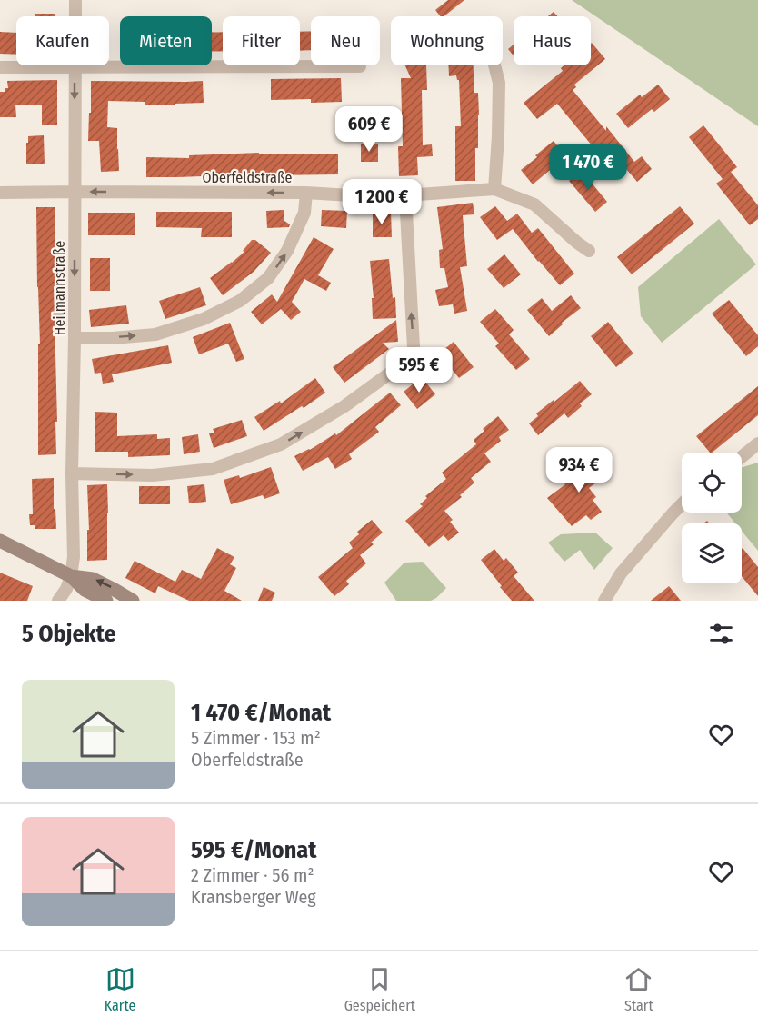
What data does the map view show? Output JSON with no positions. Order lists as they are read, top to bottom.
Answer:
{
  "streets": {
    "street": ["Oberfeldstraße", "Heilmannstraße"]
  },
  "crossings": [
    ["Oberfeldstraße", "Heilmannstraße"]
  ],
  "one_way": ["Oberfeldstraße", "Heilmannstraße"],
  "page": {
    "chip": [
      "Kaufen",
      "Mieten",
      "Filter",
      "Neu",
      "Wohnung",
      "Haus"
    ],
    "price": [
      "609 €",
      "1 470 €",
      "1 200 €",
      "595 €",
      "934 €"
    ],
    "heading": "5 Objekte",
    "list": [
      {
        "name": "1 470 €/Monat",
        "note": "5 Zimmer · 153 m² · Oberfeldstraße"
      },
      {
        "name": "595 €/Monat",
        "note": "2 Zimmer · 56 m² · Kransberger Weg"
      }
    ],
    "tabs": ["Karte", "Gespeichert", "Start"]
  }
}
